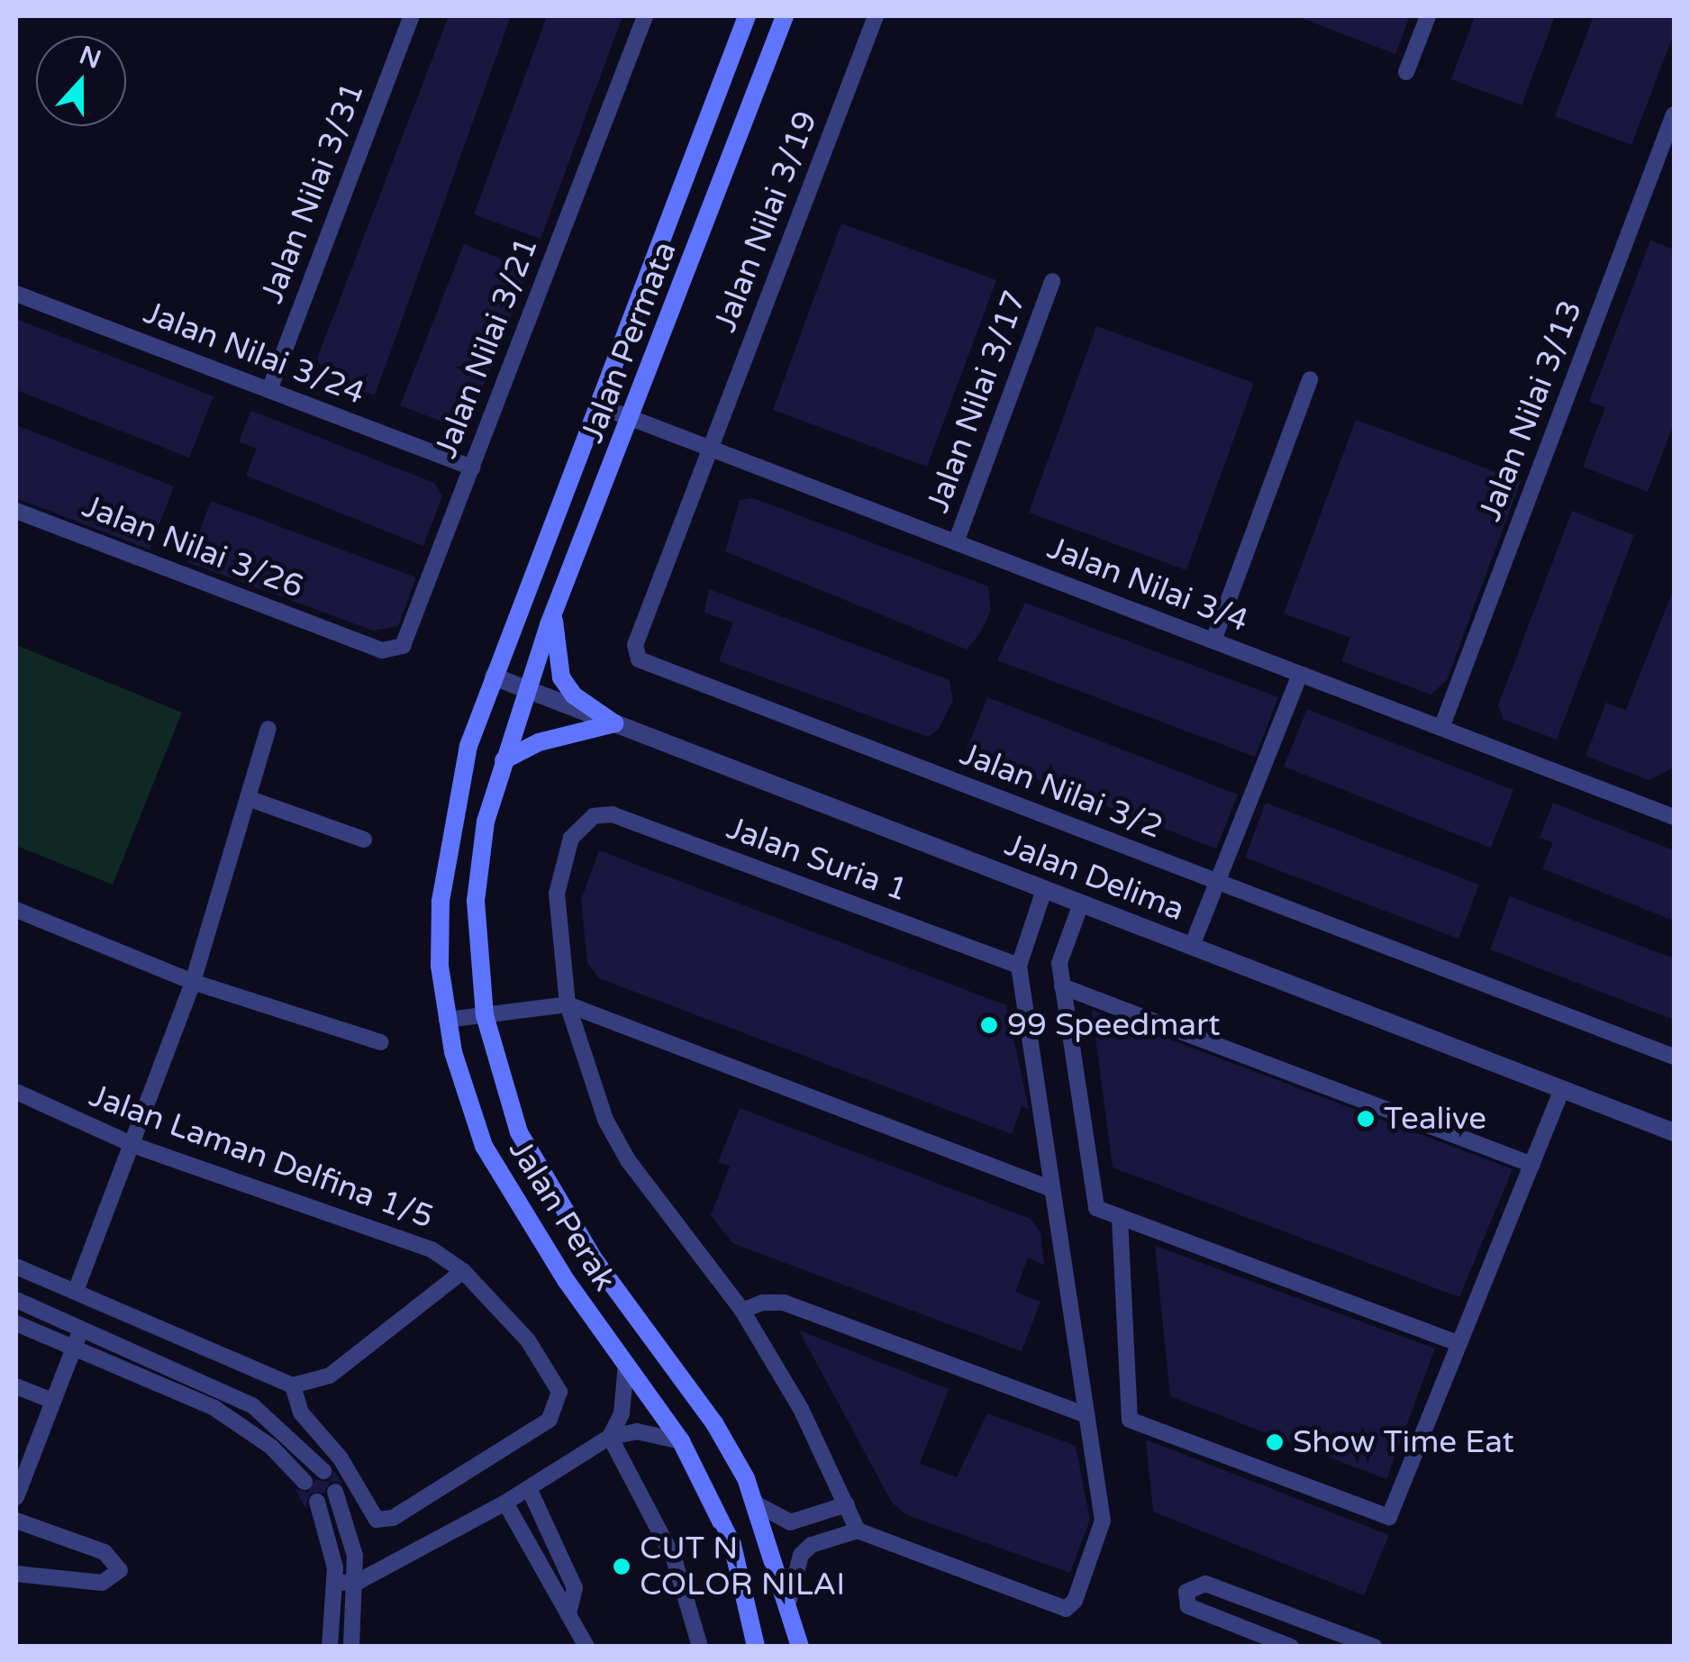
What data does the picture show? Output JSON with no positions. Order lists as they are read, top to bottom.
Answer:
{
  "streets": {
    "main road": ["Jalan Permata", "Jalan Perak"],
    "street": [
      "Jalan Nilai 3/31",
      "Jalan Nilai 3/19",
      "Jalan Nilai 3/21",
      "Jalan Nilai 3/24",
      "Jalan Nilai 3/17",
      "Jalan Nilai 3/13",
      "Jalan Nilai 3/26",
      "Jalan Nilai 3/4",
      "Jalan Nilai 3/2",
      "Jalan Suria 1",
      "Jalan Delima",
      "Jalan Laman Delfina 1/5"
    ]
  },
  "crossings": [
    ["Jalan Nilai 3/31", "Jalan Nilai 3/24"],
    ["Jalan Nilai 3/19", "Jalan Nilai 3/4"],
    ["Jalan Nilai 3/19", "Jalan Nilai 3/2"],
    ["Jalan Permata", "Jalan Nilai 3/4"],
    ["Jalan Permata", "Jalan Delima"],
    ["Jalan Permata", "Jalan Perak"],
    ["Jalan Nilai 3/21", "Jalan Nilai 3/24"],
    ["Jalan Nilai 3/21", "Jalan Nilai 3/26"],
    ["Jalan Nilai 3/17", "Jalan Nilai 3/4"],
    ["Jalan Nilai 3/13", "Jalan Nilai 3/4"],
    ["Jalan Nilai 3/4", "Jalan Nilai 3/2"],
    ["Jalan Delima", "Jalan Perak"]
  ],
  "places": [
    "99 Speedmart",
    "Tealive",
    "Show Time Eat",
    "CUT N COLOR NILAI"
  ],
  "north": "top"
}
